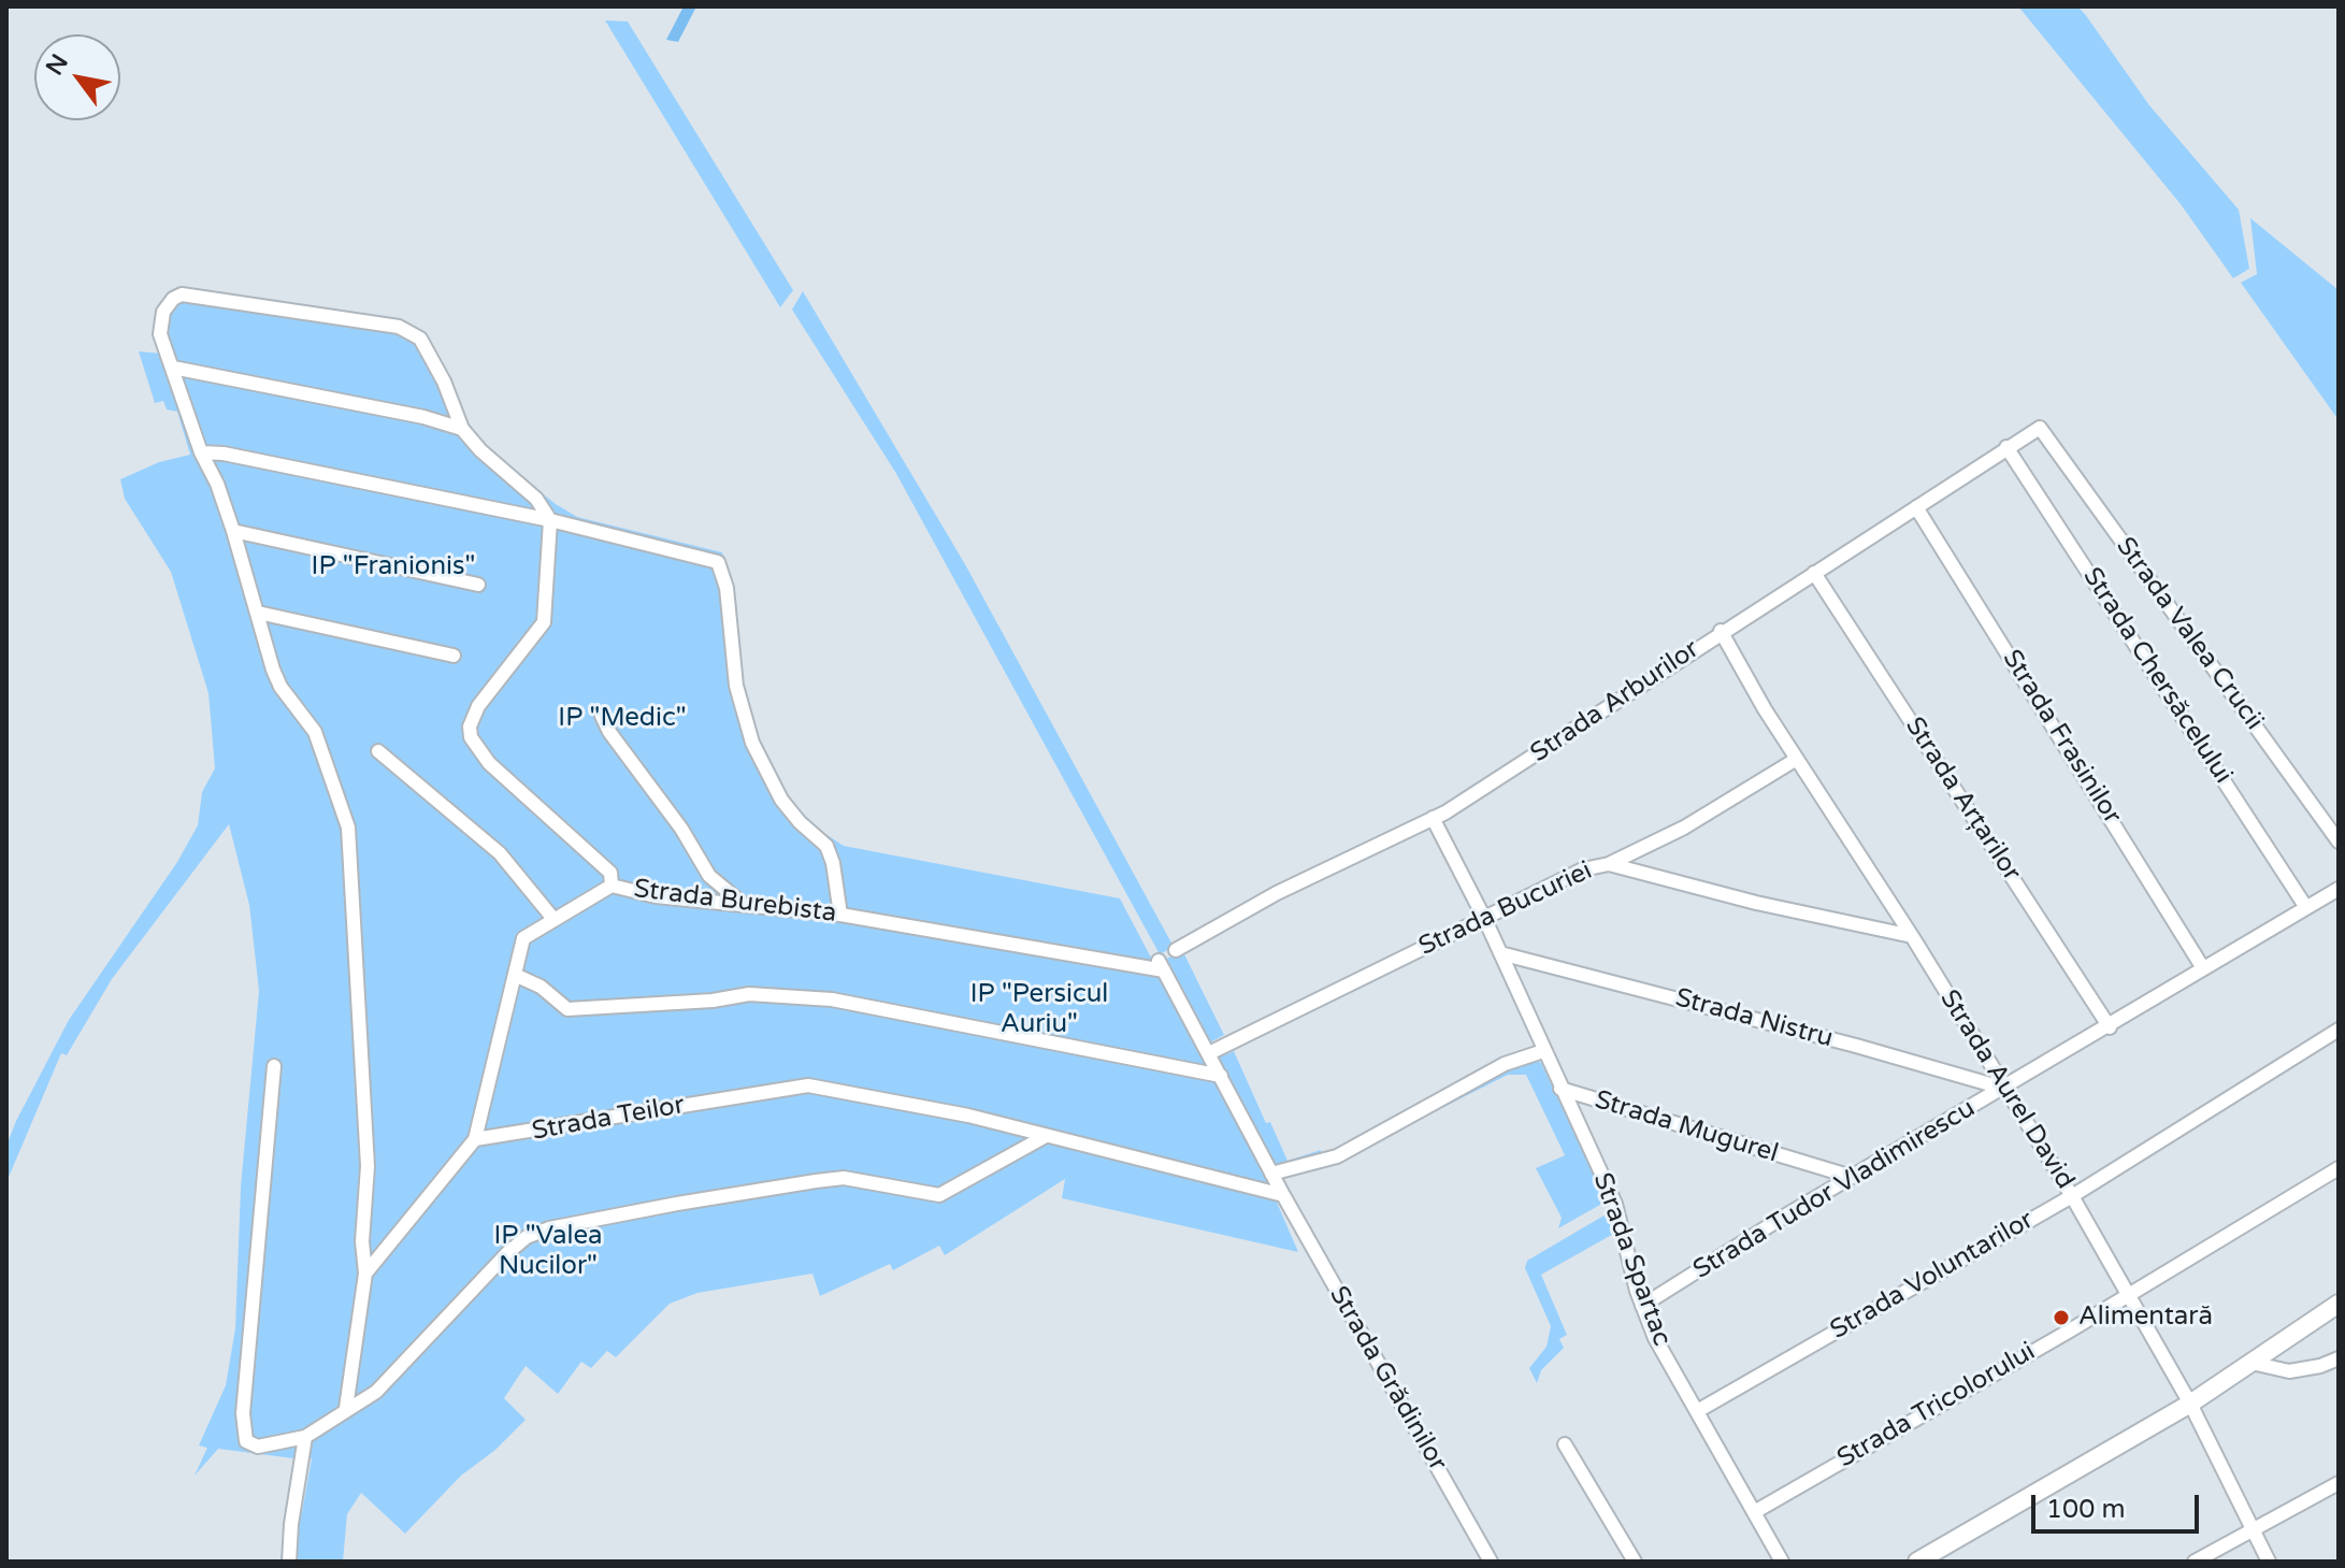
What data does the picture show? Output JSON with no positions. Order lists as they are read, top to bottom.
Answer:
{
  "streets": {
    "street": [
      "Strada Valea Crucii",
      "Strada Chersăcelului",
      "Strada Arburilor",
      "Strada Frasinilor",
      "Strada Arțarilor",
      "Strada Burebista",
      "Strada Bucuriei",
      "Strada Nistru",
      "Strada Aurel David",
      "Strada Teilor",
      "Strada Mugurel",
      "Strada Tudor Vladimirescu",
      "Strada Spartac",
      "Strada Voluntarilor",
      "Strada Grădinilor",
      "Strada Tricolorului"
    ]
  },
  "crossings": [
    ["Strada Valea Crucii", "Strada Arburilor"],
    ["Strada Chersăcelului", "Strada Arburilor"],
    ["Strada Chersăcelului", "Strada Tudor Vladimirescu"],
    ["Strada Arburilor", "Strada Frasinilor"],
    ["Strada Arburilor", "Strada Arțarilor"],
    ["Strada Arburilor", "Strada Aurel David"],
    ["Strada Arburilor", "Strada Mugurel"],
    ["Strada Frasinilor", "Strada Tudor Vladimirescu"],
    ["Strada Arțarilor", "Strada Tudor Vladimirescu"],
    ["Strada Burebista", "Strada Teilor"],
    ["Strada Burebista", "Strada Grădinilor"],
    ["Strada Bucuriei", "Strada Aurel David"],
    ["Strada Bucuriei", "Strada Mugurel"],
    ["Strada Bucuriei", "Strada Grădinilor"],
    ["Strada Nistru", "Strada Aurel David"],
    ["Strada Nistru", "Strada Mugurel"],
    ["Strada Nistru", "Strada Tudor Vladimirescu"],
    ["Strada Aurel David", "Strada Tudor Vladimirescu"],
    ["Strada Aurel David", "Strada Voluntarilor"],
    ["Strada Aurel David", "Strada Tricolorului"],
    ["Strada Teilor", "Strada Grădinilor"],
    ["Strada Mugurel", "Strada Tudor Vladimirescu"],
    ["Strada Mugurel", "Strada Spartac"],
    ["Strada Tudor Vladimirescu", "Strada Spartac"],
    ["Strada Spartac", "Strada Voluntarilor"],
    ["Strada Spartac", "Strada Tricolorului"]
  ],
  "parks": [
    "IP \"Franionis\"",
    "IP \"Medic\"",
    "IP \"Persicul Auriu\"",
    "IP \"Valea Nucilor\""
  ],
  "places": ["Alimentară"],
  "scale_bar": "100 m",
  "north": "top left"
}
